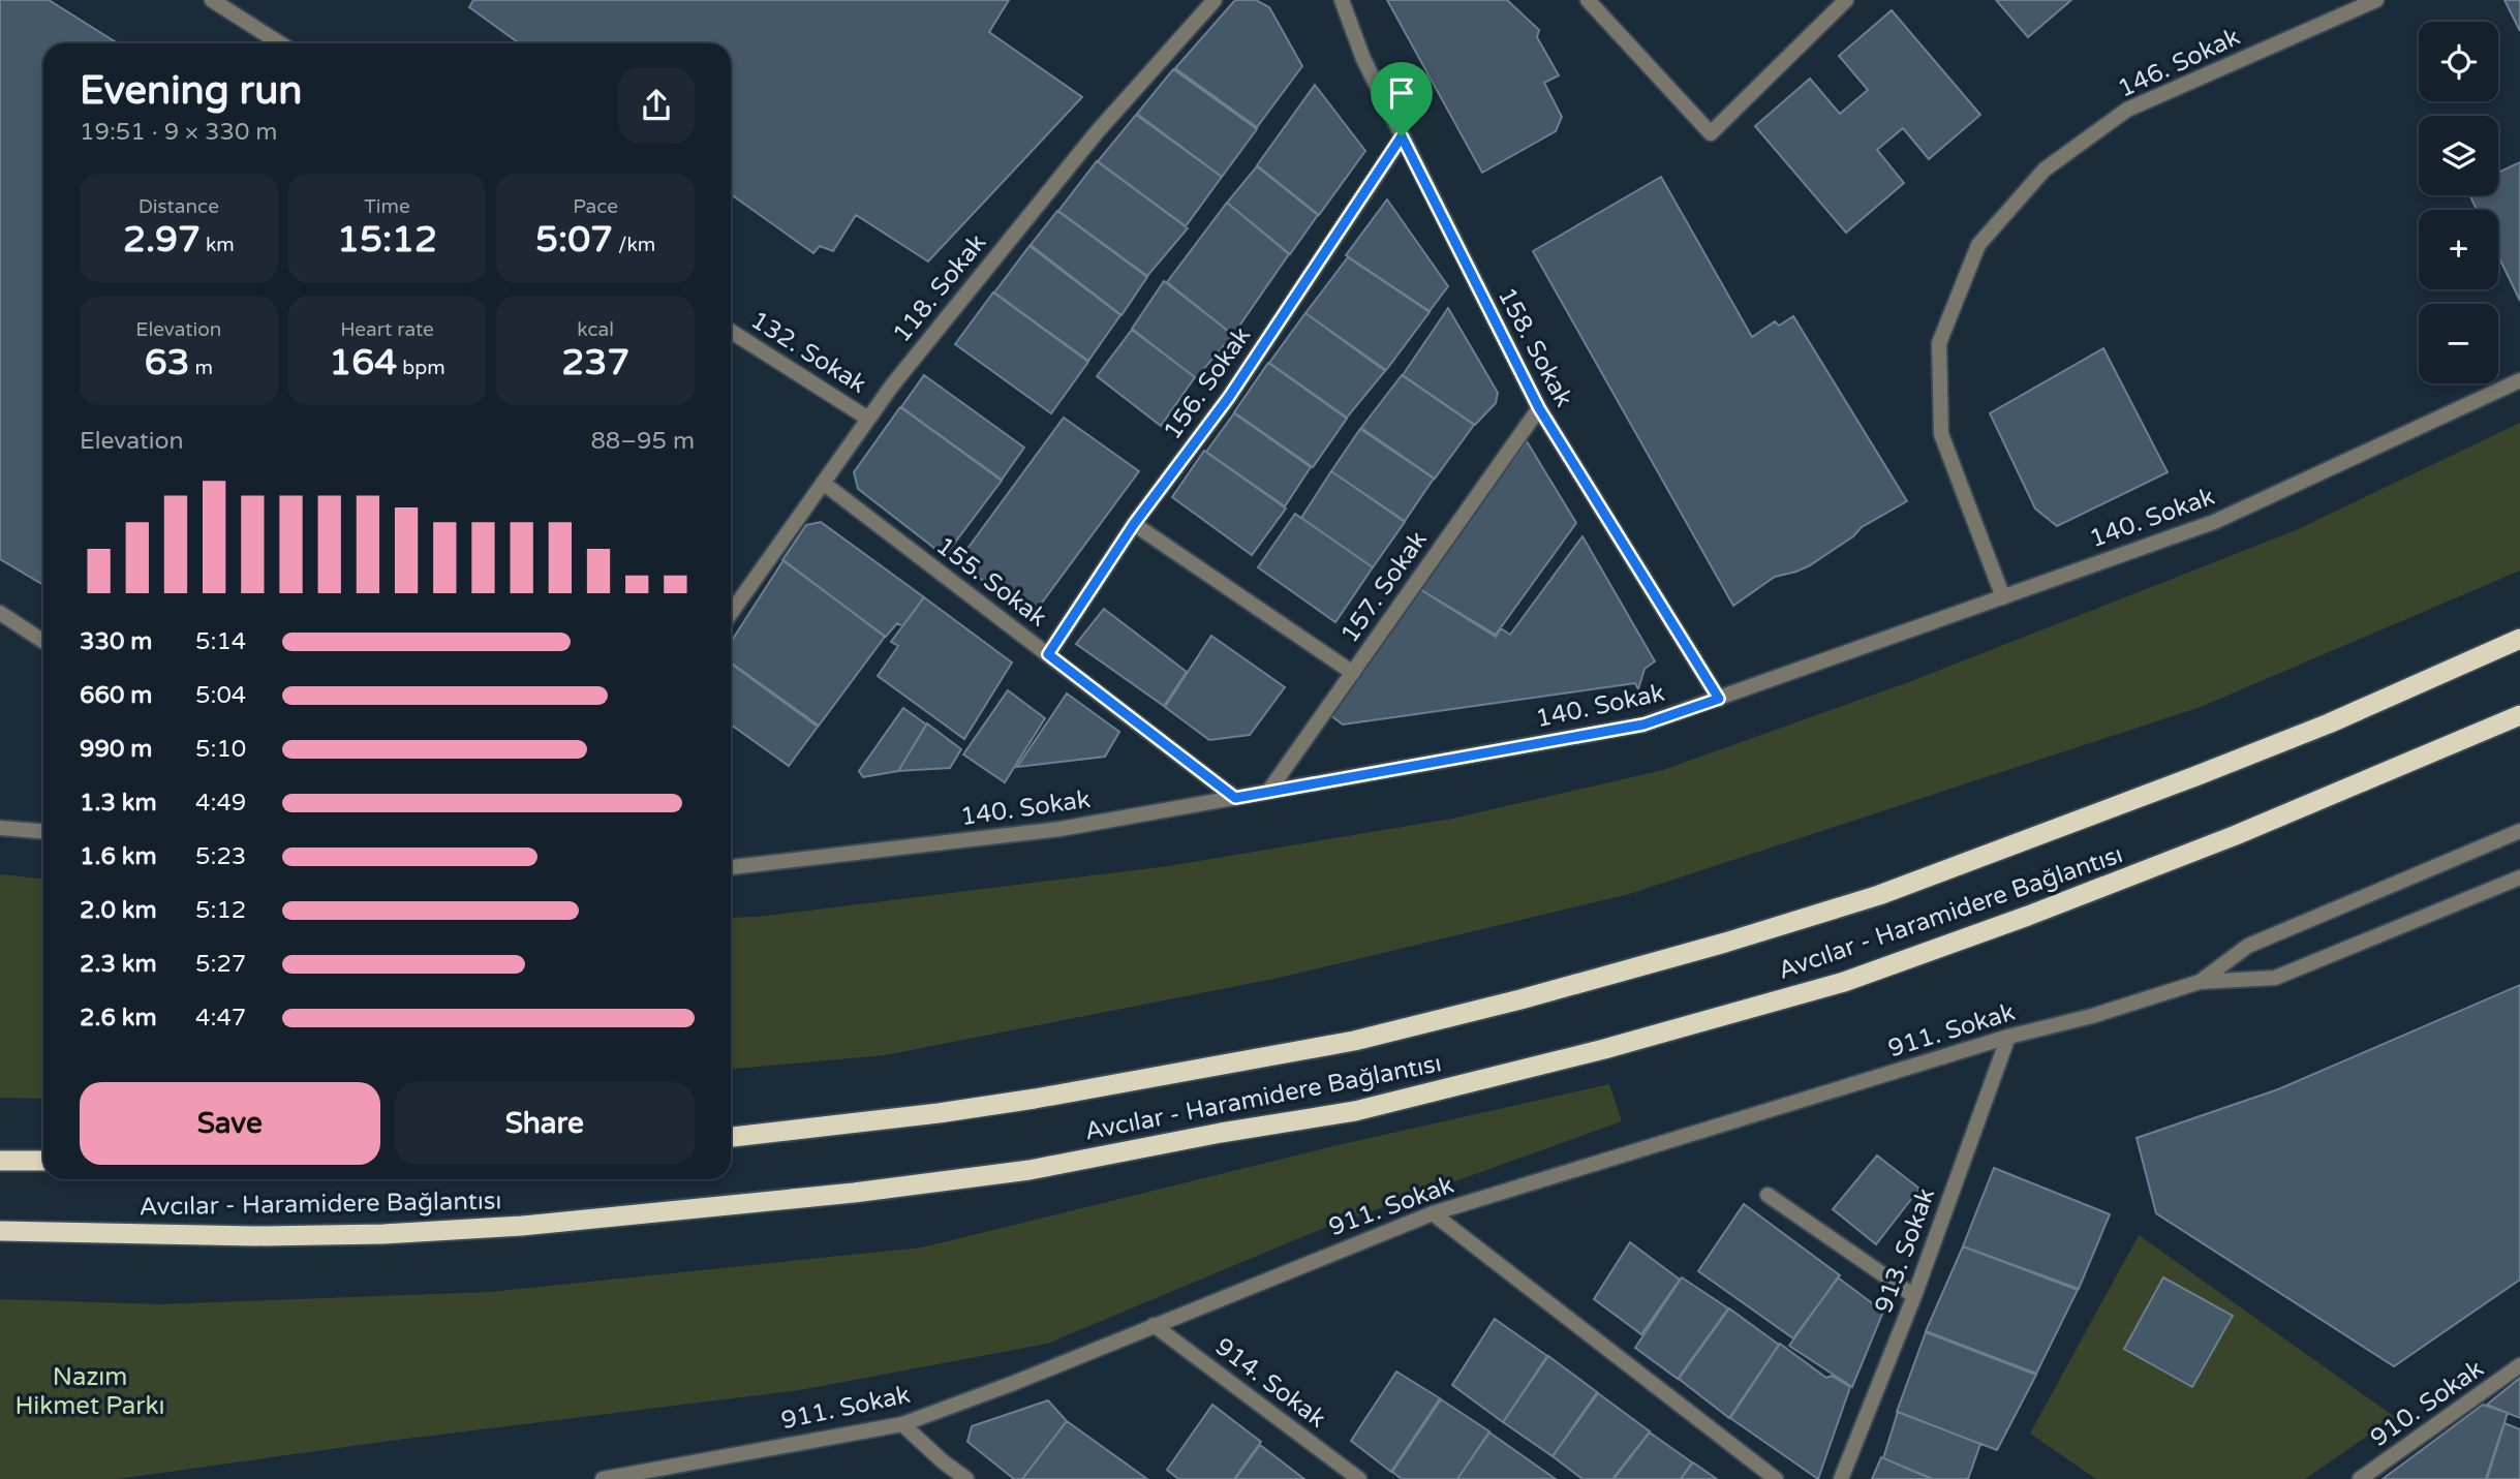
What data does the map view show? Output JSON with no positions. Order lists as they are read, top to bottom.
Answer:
{
  "streets": {
    "highway": ["Avcılar - Haramidere Bağlantısı"],
    "street": [
      "146. Sokak",
      "118. Sokak",
      "158. Sokak",
      "132. Sokak",
      "156. Sokak",
      "140. Sokak",
      "155. Sokak",
      "157. Sokak",
      "911. Sokak",
      "913. Sokak",
      "914. Sokak",
      "910. Sokak"
    ]
  },
  "crossings": [
    ["146. Sokak", "140. Sokak"],
    ["118. Sokak", "132. Sokak"],
    ["118. Sokak", "155. Sokak"],
    ["158. Sokak", "156. Sokak"],
    ["158. Sokak", "140. Sokak"],
    ["158. Sokak", "157. Sokak"],
    ["156. Sokak", "155. Sokak"],
    ["140. Sokak", "155. Sokak"],
    ["140. Sokak", "157. Sokak"],
    ["911. Sokak", "913. Sokak"],
    ["911. Sokak", "914. Sokak"]
  ],
  "parks": ["Nazım Hikmet Parkı"],
  "page": {
    "map_buttons": ["+", "−"],
    "heading": ["Evening run", "19:51 · 9 × 330 m"],
    "stats": [
      ["Distance", "2.97 km"],
      ["Time", "15:12"],
      ["Pace", "5:07 /km"],
      ["Elevation", "63 m"],
      ["Heart rate", "164 bpm"],
      ["kcal", "237"]
    ],
    "chart": ["Elevation", "88–95 m"],
    "list": [
      {
        "name": "330 m",
        "note": "5:14"
      },
      {
        "name": "660 m",
        "note": "5:04"
      },
      {
        "name": "990 m",
        "note": "5:10"
      },
      {
        "name": "1.3 km",
        "note": "4:49"
      },
      {
        "name": "1.6 km",
        "note": "5:23"
      },
      {
        "name": "2.0 km",
        "note": "5:12"
      },
      {
        "name": "2.3 km",
        "note": "5:27"
      },
      {
        "name": "2.6 km",
        "note": "4:47"
      }
    ],
    "buttons": ["Save", "Share"]
  }
}
